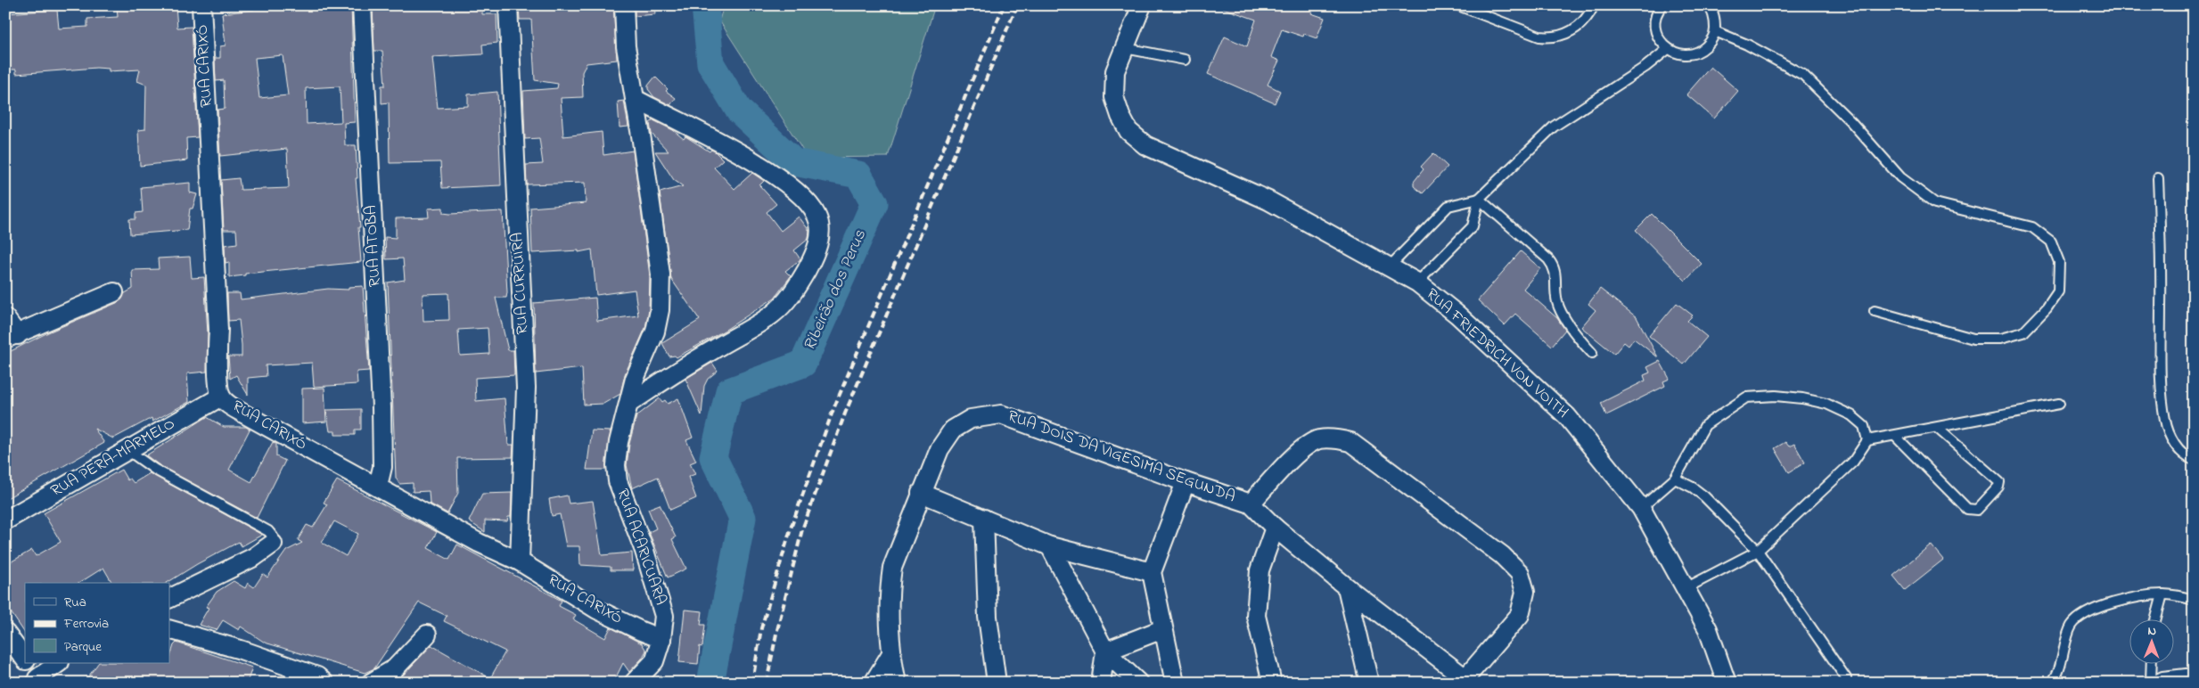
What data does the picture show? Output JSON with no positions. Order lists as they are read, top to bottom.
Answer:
{
  "streets": {
    "street": [
      "RUA CARIXÓ",
      "RUA ATOBA",
      "RUA CURRUIRA",
      "RUA FRIEDRICH VON VOITH",
      "RUA DOIS DA VIGESIMA SEGUNDA",
      "RUA PERA-MARMELO",
      "RUA ACARICUARA"
    ]
  },
  "crossings": [
    ["RUA CARIXÓ", "RUA ATOBA"],
    ["RUA CARIXÓ", "RUA CURRUIRA"],
    ["RUA CARIXÓ", "RUA PERA-MARMELO"],
    ["RUA CARIXÓ", "RUA ACARICUARA"]
  ],
  "water": ["Ribeirão dos Perus"],
  "legend": ["Rua", "Ferrovia", "Parque"],
  "north": "top"
}
